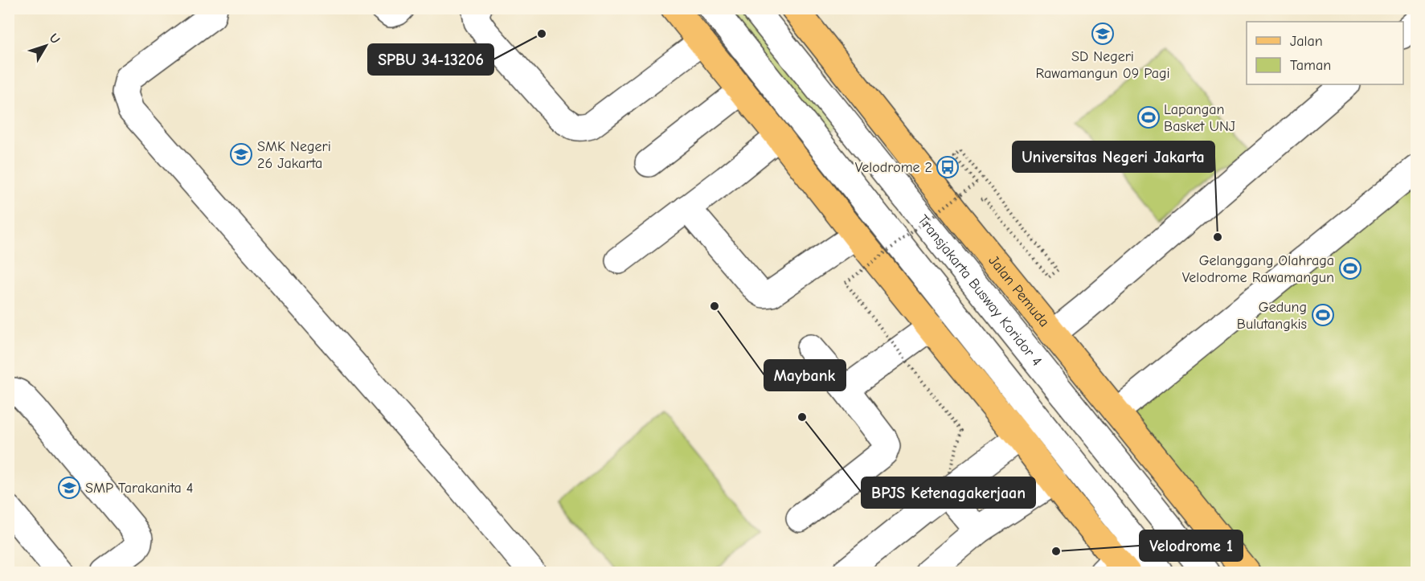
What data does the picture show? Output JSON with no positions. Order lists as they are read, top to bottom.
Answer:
{
  "streets": {
    "main road": ["Jalan Pemuda"],
    "street": ["Transjakarta Busway Koridor 4"]
  },
  "places": {
    "other": [
      "SPBU 34-13206",
      "Universitas Negeri Jakarta",
      "Maybank",
      "BPJS Ketenagakerjaan",
      "Velodrome 1"
    ],
    "school or university": ["SD Negeri Rawamangun 09 Pagi", "SMK Negeri 26 Jakarta", "SMP Tarakanita 4"],
    "sports": ["Lapangan Basket UNJ", "Gelanggang Olahraga Velodrome Rawamangun", "Gedung Bulutangkis"],
    "bus stop": ["Velodrome 2"]
  },
  "legend": ["Jalan", "Taman"],
  "north": "top right"
}
